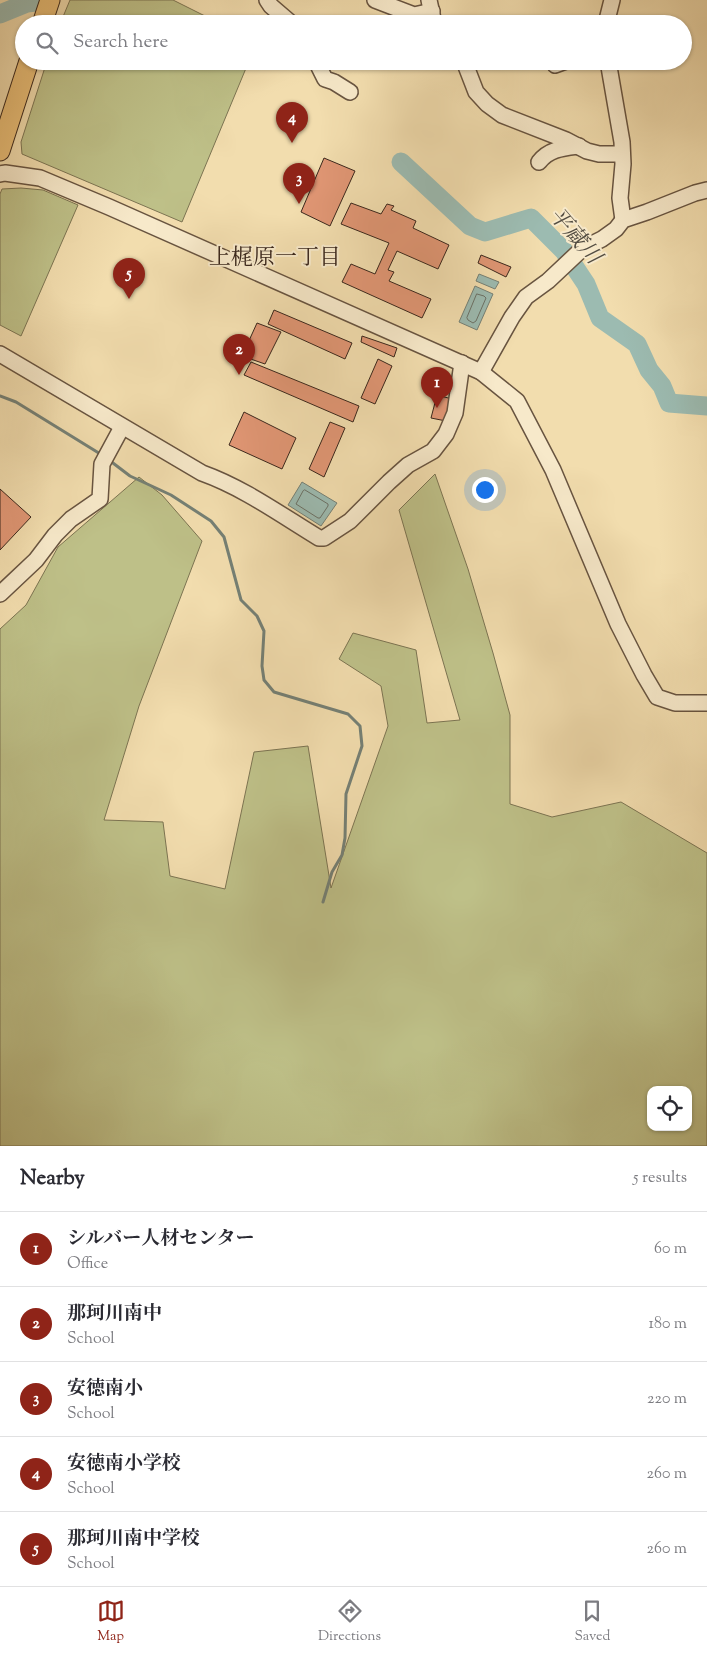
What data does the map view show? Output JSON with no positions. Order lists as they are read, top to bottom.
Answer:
{
  "districts": ["上梶原一丁目"],
  "water": ["平蔵川"],
  "page": {
    "search": "Search here",
    "pins": [
      "4",
      "3",
      "5",
      "2",
      "1"
    ],
    "heading": ["Nearby", "5 results"],
    "list": [
      {
        "mark": "1",
        "name": "シルバー人材センター",
        "note": "Office",
        "value": "60 m"
      },
      {
        "mark": "2",
        "name": "那珂川南中",
        "note": "School",
        "value": "180 m"
      },
      {
        "mark": "3",
        "name": "安徳南小",
        "note": "School",
        "value": "220 m"
      },
      {
        "mark": "4",
        "name": "安徳南小学校",
        "note": "School",
        "value": "260 m"
      },
      {
        "mark": "5",
        "name": "那珂川南中学校",
        "note": "School",
        "value": "260 m"
      }
    ],
    "nav": ["Map", "Directions", "Saved"]
  }
}
